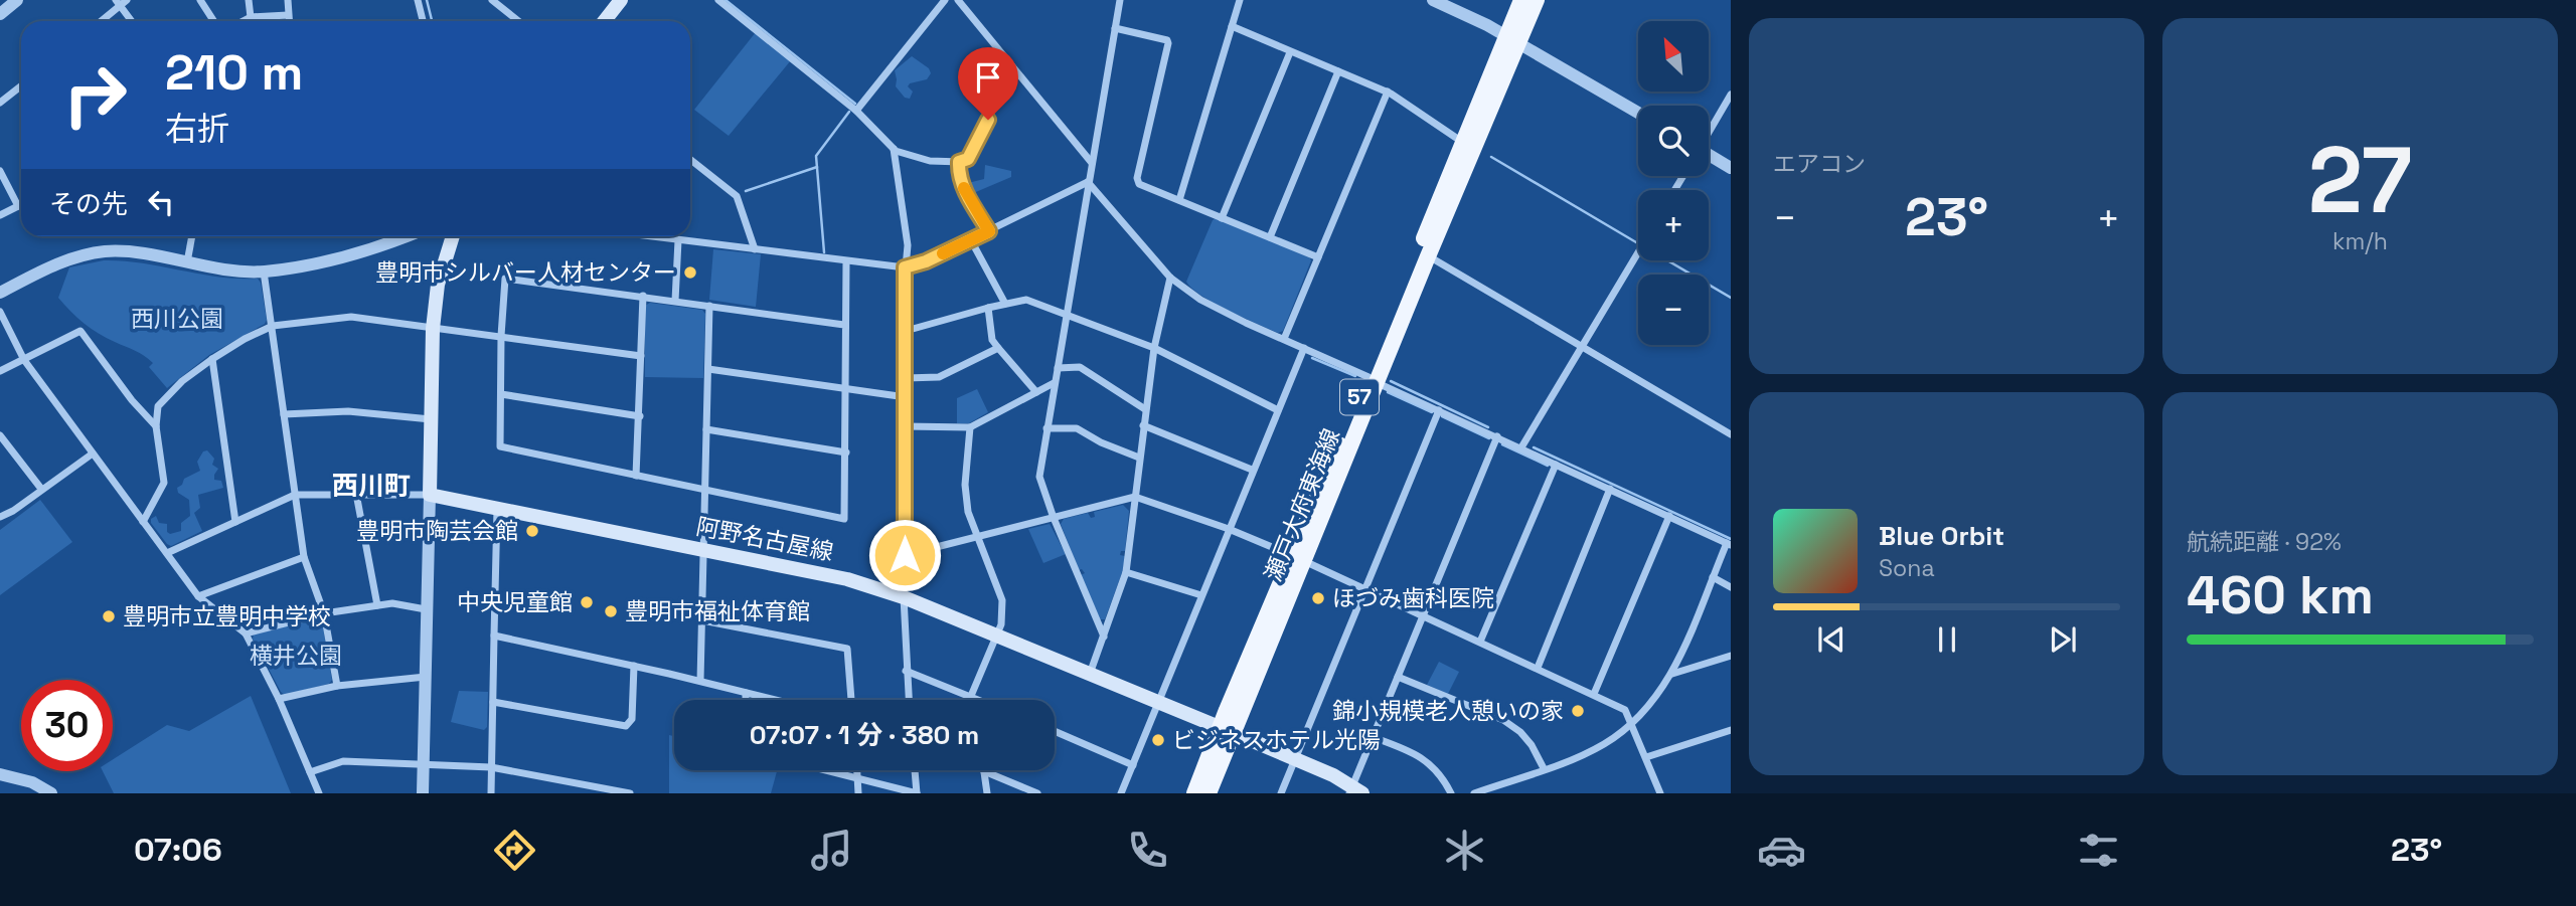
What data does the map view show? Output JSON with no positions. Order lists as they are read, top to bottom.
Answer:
{
  "streets": {
    "main road": ["57", "瀬戸大府東海線", "阿野名古屋線"]
  },
  "crossings": [
    ["瀬戸大府東海線", "阿野名古屋線"]
  ],
  "districts": ["西川町"],
  "parks": ["西川公園", "横井公園"],
  "places": [
    "豊明市シルバー人材センター",
    "豊明市陶芸会館",
    "ほづみ歯科医院",
    "中央児童館",
    "豊明市福祉体育館",
    "豊明市立豊明中学校",
    "錦小規模老人憩いの家",
    "ビジネスホテル光陽"
  ],
  "north": "top left",
  "page": {
    "tile": [
      "エアコン",
      ["27", "km/h"],
      ["航続距離 · 92%", "460 km"]
    ],
    "map_buttons": ["+", "−"],
    "turn": ["210 m", "右折"],
    "then": "その先",
    "heat": ["−", "23°", "+"],
    "song": ["Blue Orbit", "Sona"],
    "limit": "30",
    "trip": "07:07 · 1 分 · 380 m",
    "tabs": ["07:06", "23°"]
  }
}
